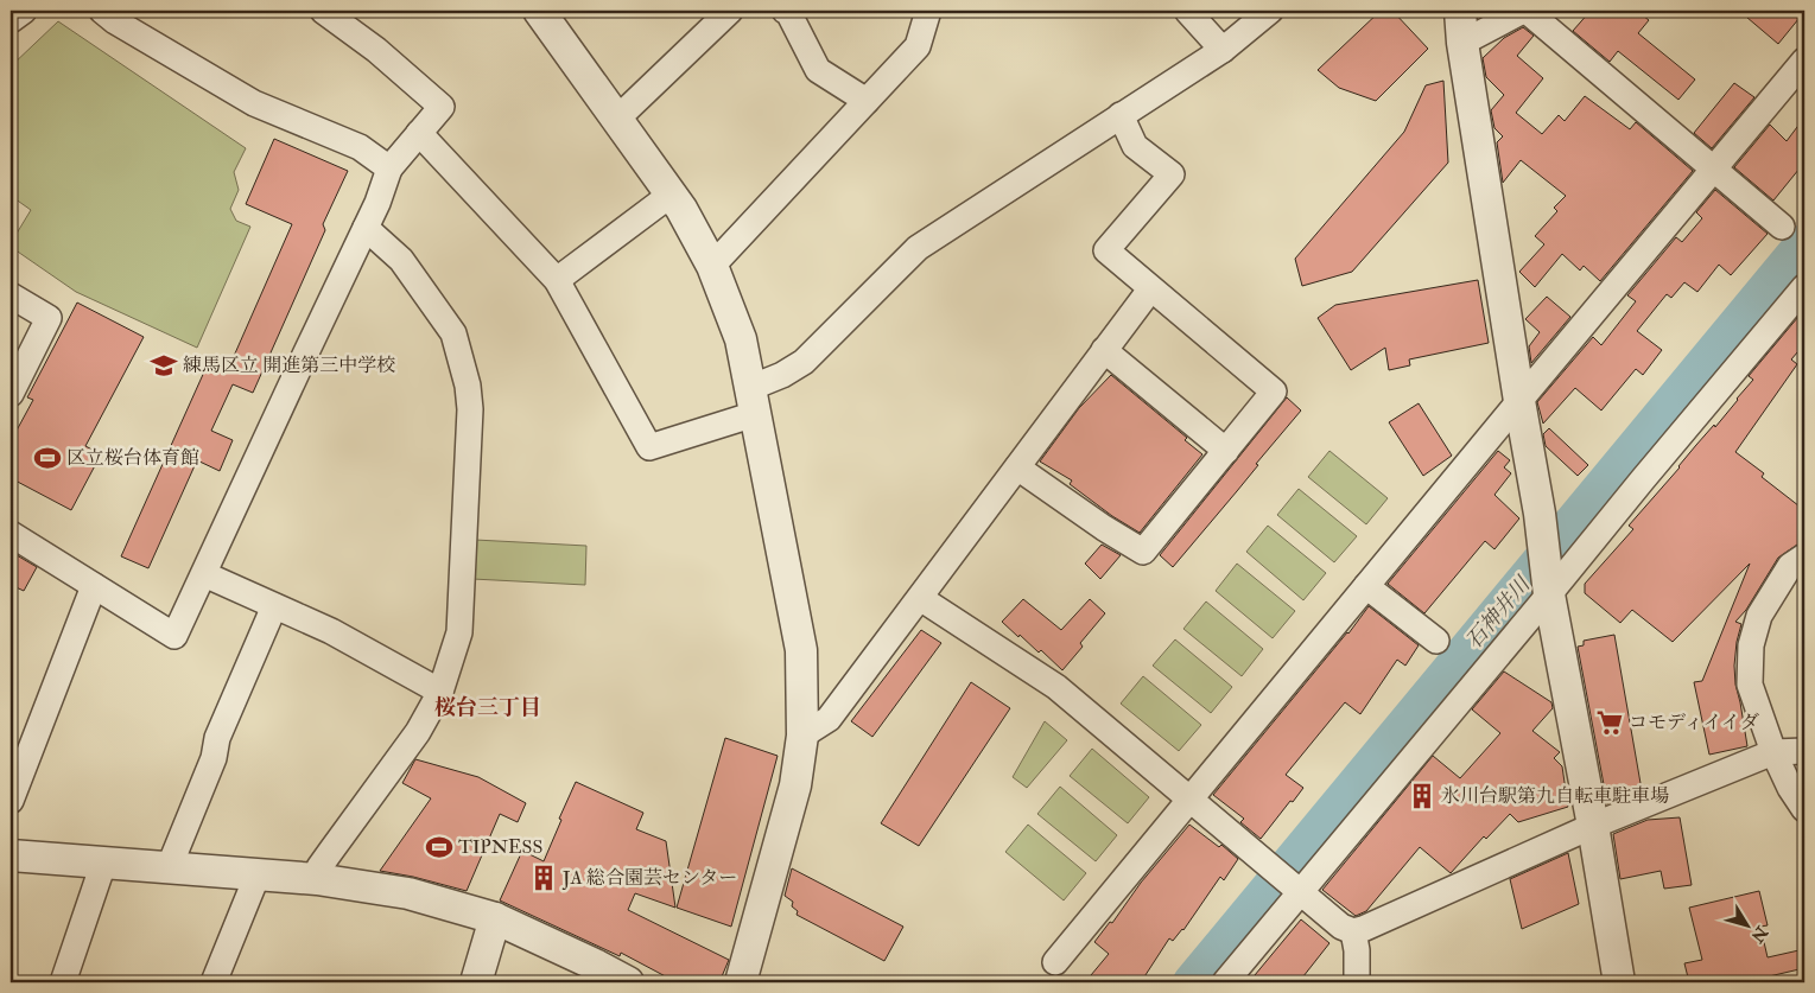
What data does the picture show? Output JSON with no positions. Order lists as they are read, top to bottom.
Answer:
{
  "districts": ["桜台三丁目"],
  "water": ["石神井川"],
  "places": {
    "school or university": ["練馬区立 開進第三中学校"],
    "sports": ["区立桜台体育館", "TIPNESS"],
    "supermarket": ["コモディイイダ"],
    "building": ["氷川台駅第九自転車駐車場", "JA 総合園芸センター"]
  },
  "north": "bottom right"
}
